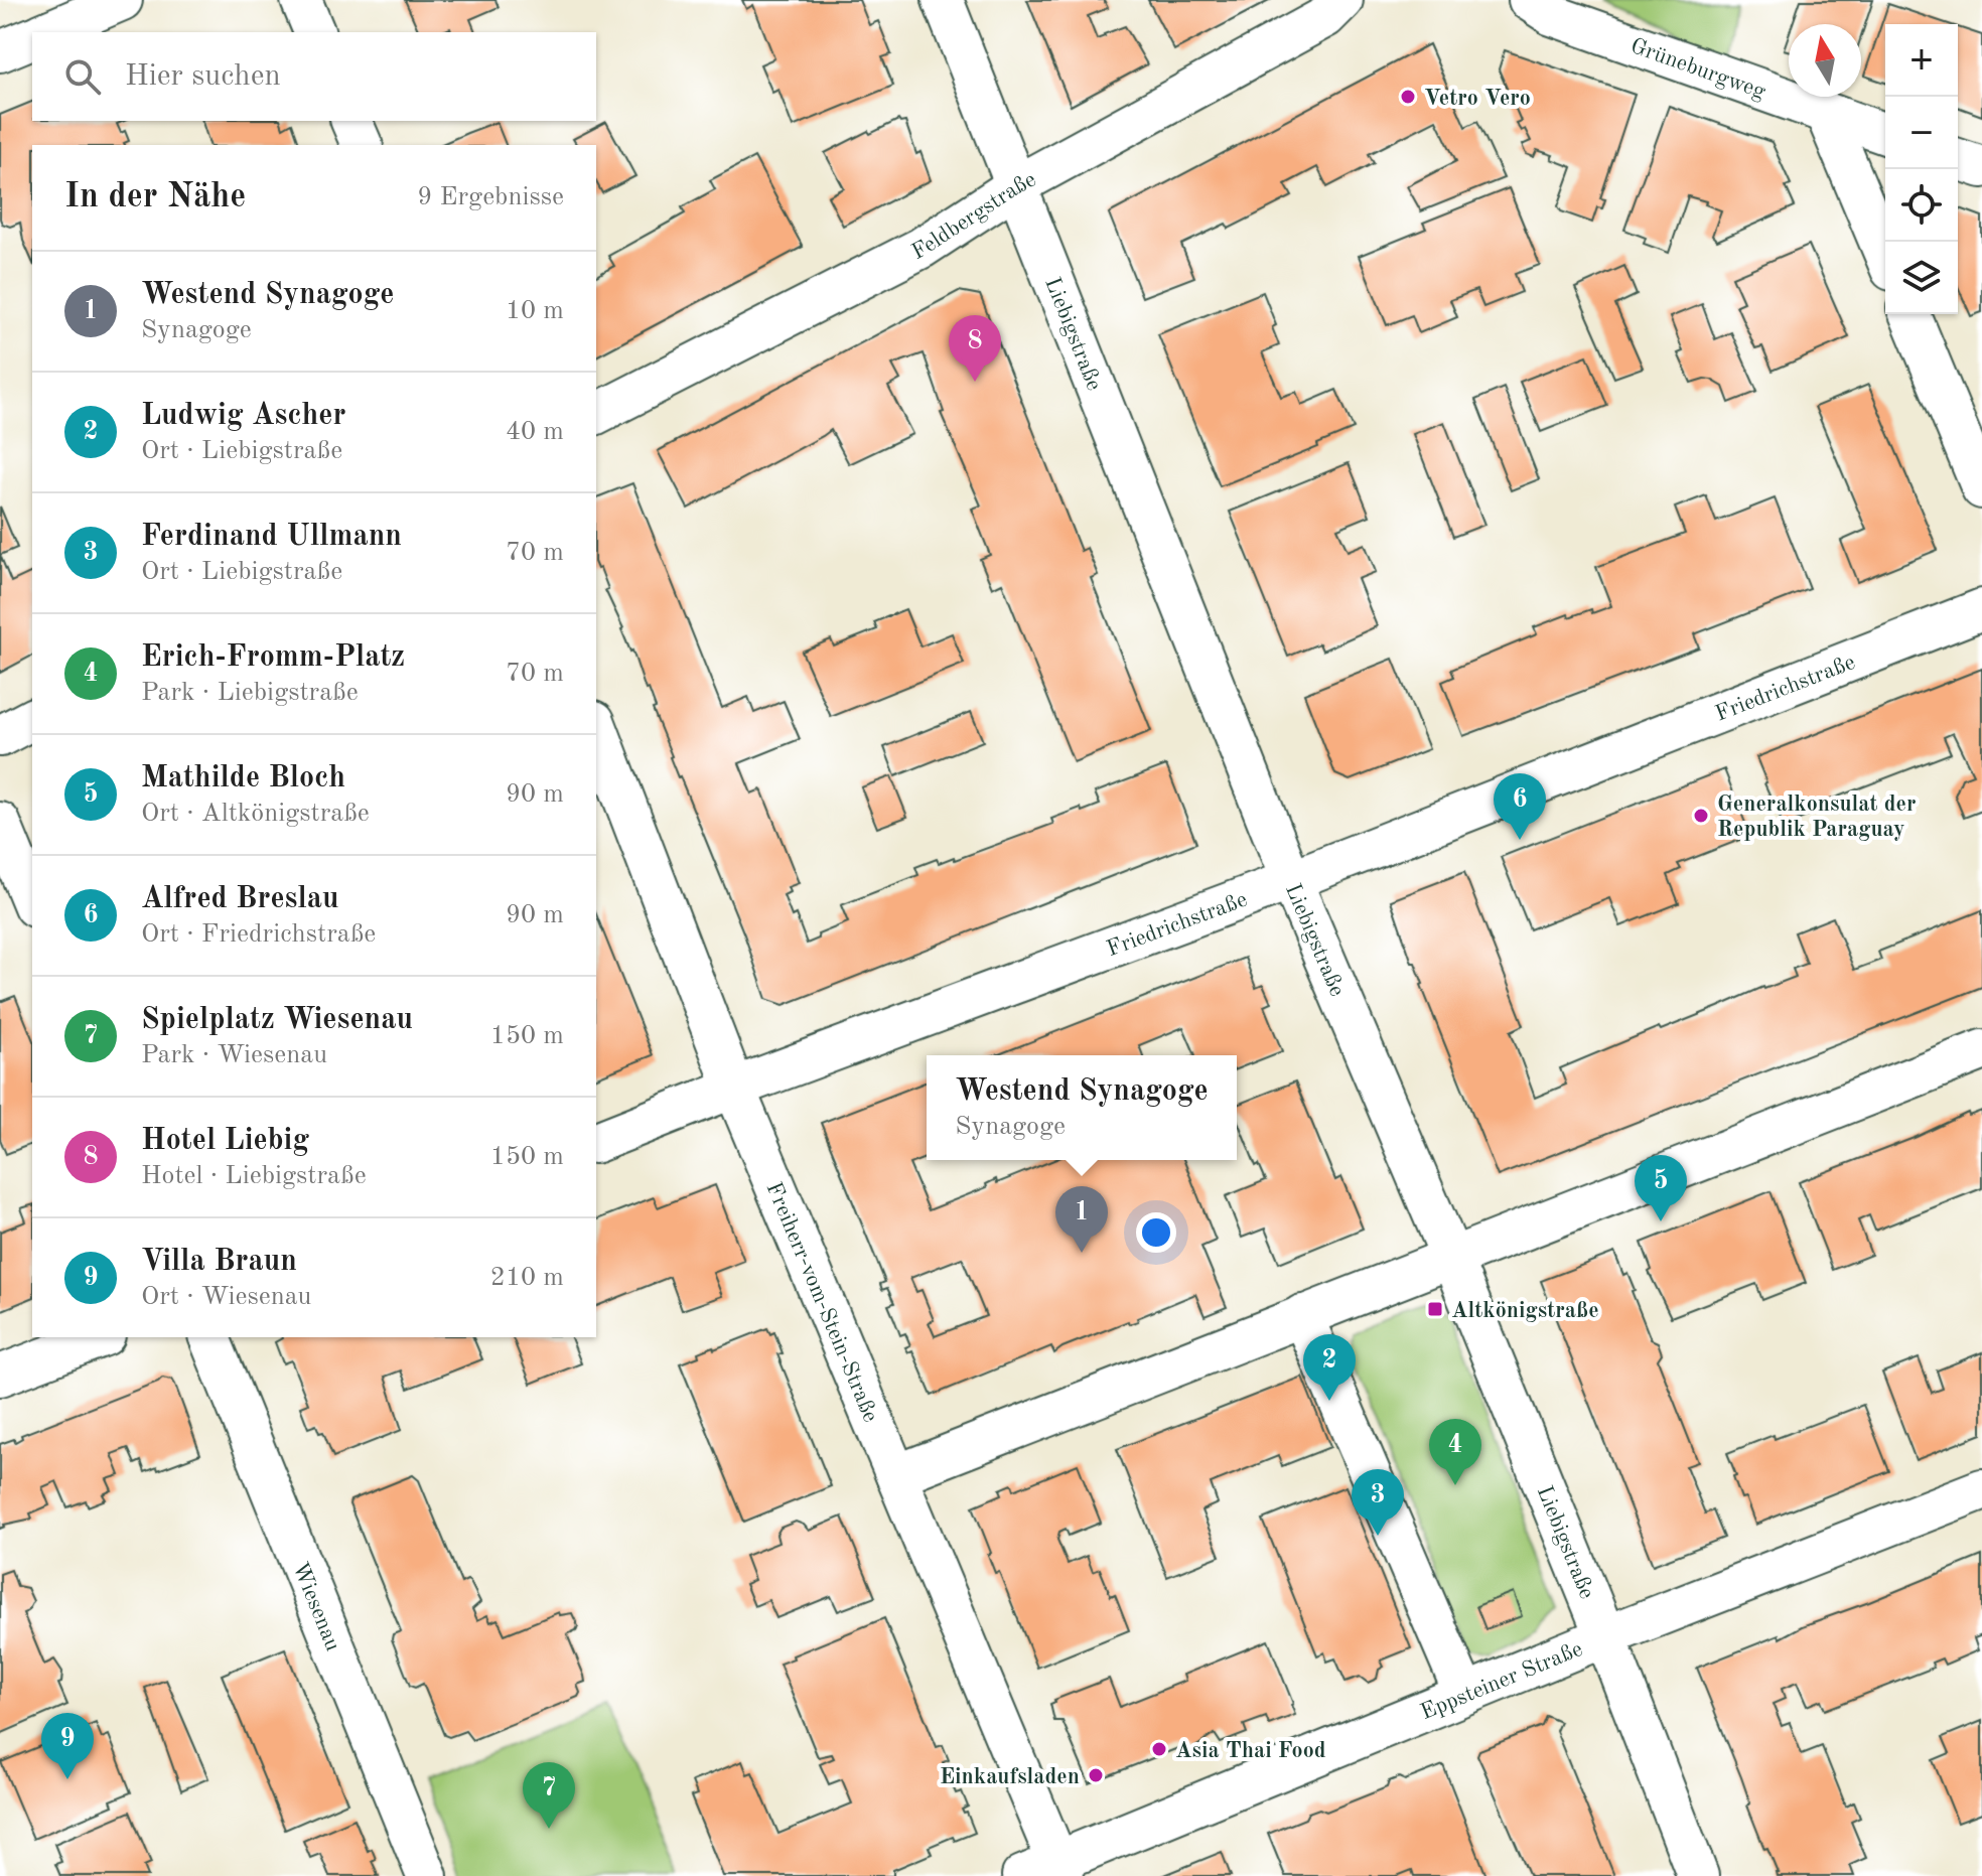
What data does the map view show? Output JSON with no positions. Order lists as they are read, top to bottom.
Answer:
{
  "streets": {
    "street": [
      "Grüneburgweg",
      "Feldbergstraße",
      "Liebigstraße",
      "Friedrichstraße",
      "Freiherr-vom-Stein-Straße",
      "Wiesenau",
      "Eppsteiner Straße"
    ]
  },
  "crossings": [
    ["Feldbergstraße", "Liebigstraße"],
    ["Liebigstraße", "Friedrichstraße"],
    ["Liebigstraße", "Eppsteiner Straße"],
    ["Friedrichstraße", "Freiherr-vom-Stein-Straße"],
    ["Freiherr-vom-Stein-Straße", "Eppsteiner Straße"]
  ],
  "places": {
    "other": [
      "Vetro Vero",
      "Generalkonsulat der Republik Paraguay",
      "Asia Thai Food",
      "Einkaufsladen"
    ],
    "transit": ["Altkönigstraße"]
  },
  "north": "top",
  "page": {
    "map_buttons": ["+", "−"],
    "search": "Hier suchen",
    "heading": ["In der Nähe", "9 Ergebnisse"],
    "list": [
      {
        "mark": "1",
        "name": "Westend Synagoge",
        "note": "Synagoge",
        "value": "10 m"
      },
      {
        "mark": "2",
        "name": "Ludwig Ascher",
        "note": "Ort · Liebigstraße",
        "value": "40 m"
      },
      {
        "mark": "3",
        "name": "Ferdinand Ullmann",
        "note": "Ort · Liebigstraße",
        "value": "70 m"
      },
      {
        "mark": "4",
        "name": "Erich-Fromm-Platz",
        "note": "Park · Liebigstraße",
        "value": "70 m"
      },
      {
        "mark": "5",
        "name": "Mathilde Bloch",
        "note": "Ort · Altkönigstraße",
        "value": "90 m"
      },
      {
        "mark": "6",
        "name": "Alfred Breslau",
        "note": "Ort · Friedrichstraße",
        "value": "90 m"
      },
      {
        "mark": "7",
        "name": "Spielplatz Wiesenau",
        "note": "Park · Wiesenau",
        "value": "150 m"
      },
      {
        "mark": "8",
        "name": "Hotel Liebig",
        "note": "Hotel · Liebigstraße",
        "value": "150 m"
      },
      {
        "mark": "9",
        "name": "Villa Braun",
        "note": "Ort · Wiesenau",
        "value": "210 m"
      }
    ],
    "pins": [
      "8",
      "6",
      "5",
      "1",
      "2",
      "4",
      "3",
      "9",
      "7"
    ],
    "popup": ["Westend Synagoge", "Synagoge"]
  }
}
